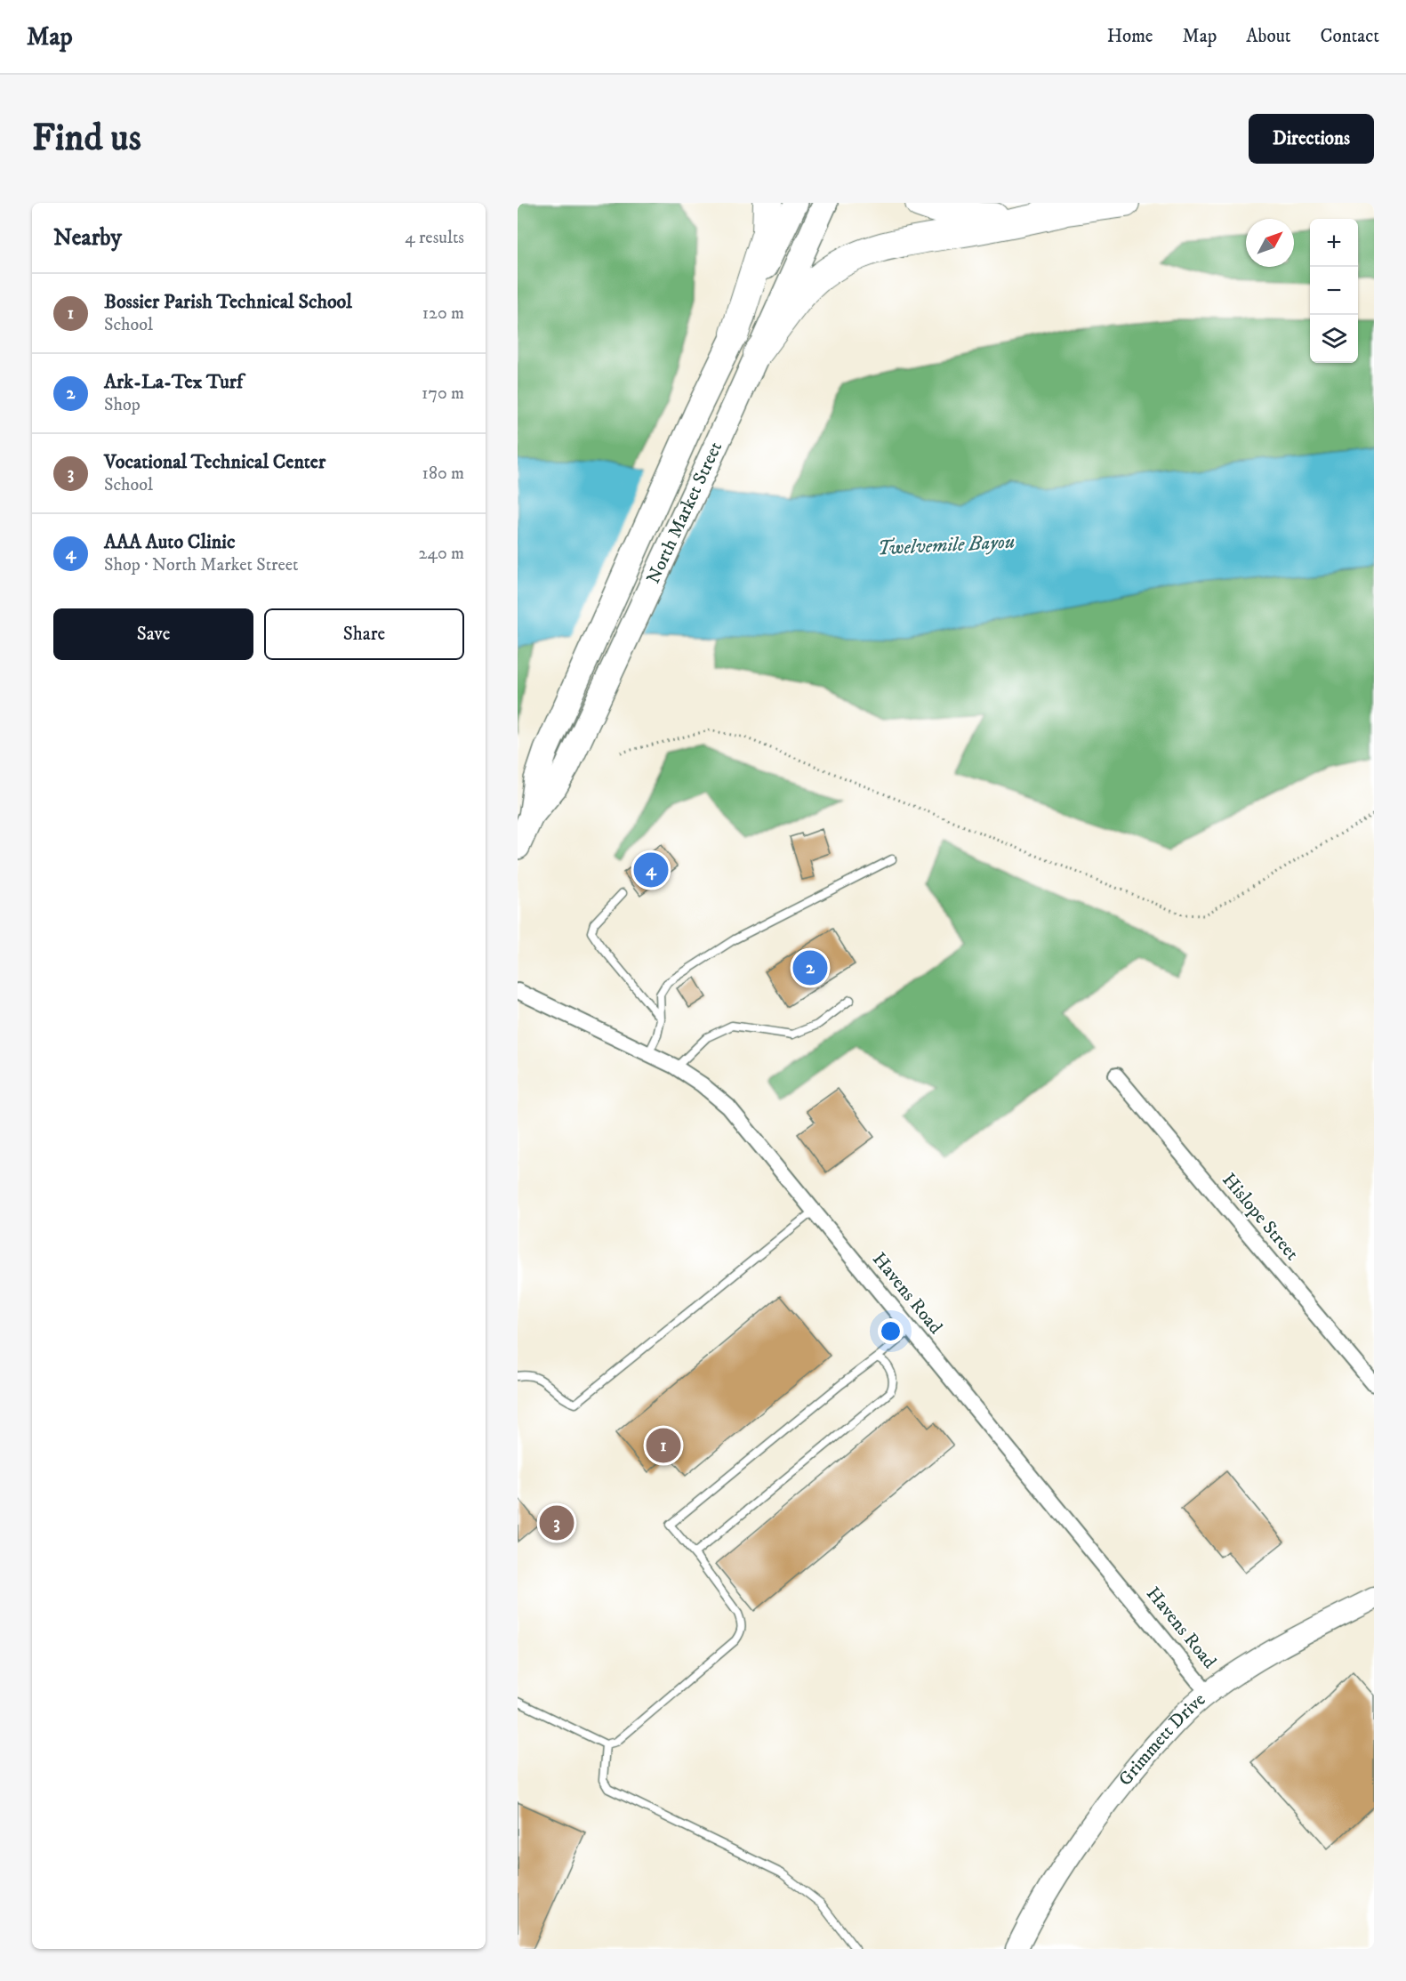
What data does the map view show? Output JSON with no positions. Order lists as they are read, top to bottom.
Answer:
{
  "streets": {
    "main road": ["North Market Street", "Grimmett Drive"],
    "street": ["Hislope Street", "Havens Road"]
  },
  "crossings": [
    ["Havens Road", "Grimmett Drive"]
  ],
  "water": ["Twelvemile Bayou"],
  "north": "top right",
  "page": {
    "header": "Map",
    "nav": [
      "Home",
      "Map",
      "About",
      "Contact"
    ],
    "buttons": [
      "Directions",
      ["Save", "Share"]
    ],
    "title": "Find us",
    "heading": ["Nearby", "4 results"],
    "map_buttons": ["+", "−"],
    "list": [
      {
        "mark": "1",
        "name": "Bossier Parish Technical School",
        "note": "School",
        "value": "120 m"
      },
      {
        "mark": "2",
        "name": "Ark-La-Tex Turf",
        "note": "Shop",
        "value": "170 m"
      },
      {
        "mark": "3",
        "name": "Vocational Technical Center",
        "note": "School",
        "value": "180 m"
      },
      {
        "mark": "4",
        "name": "AAA Auto Clinic",
        "note": "Shop · North Market Street",
        "value": "240 m"
      }
    ],
    "pins": [
      "4",
      "2",
      "1",
      "3"
    ]
  }
}
